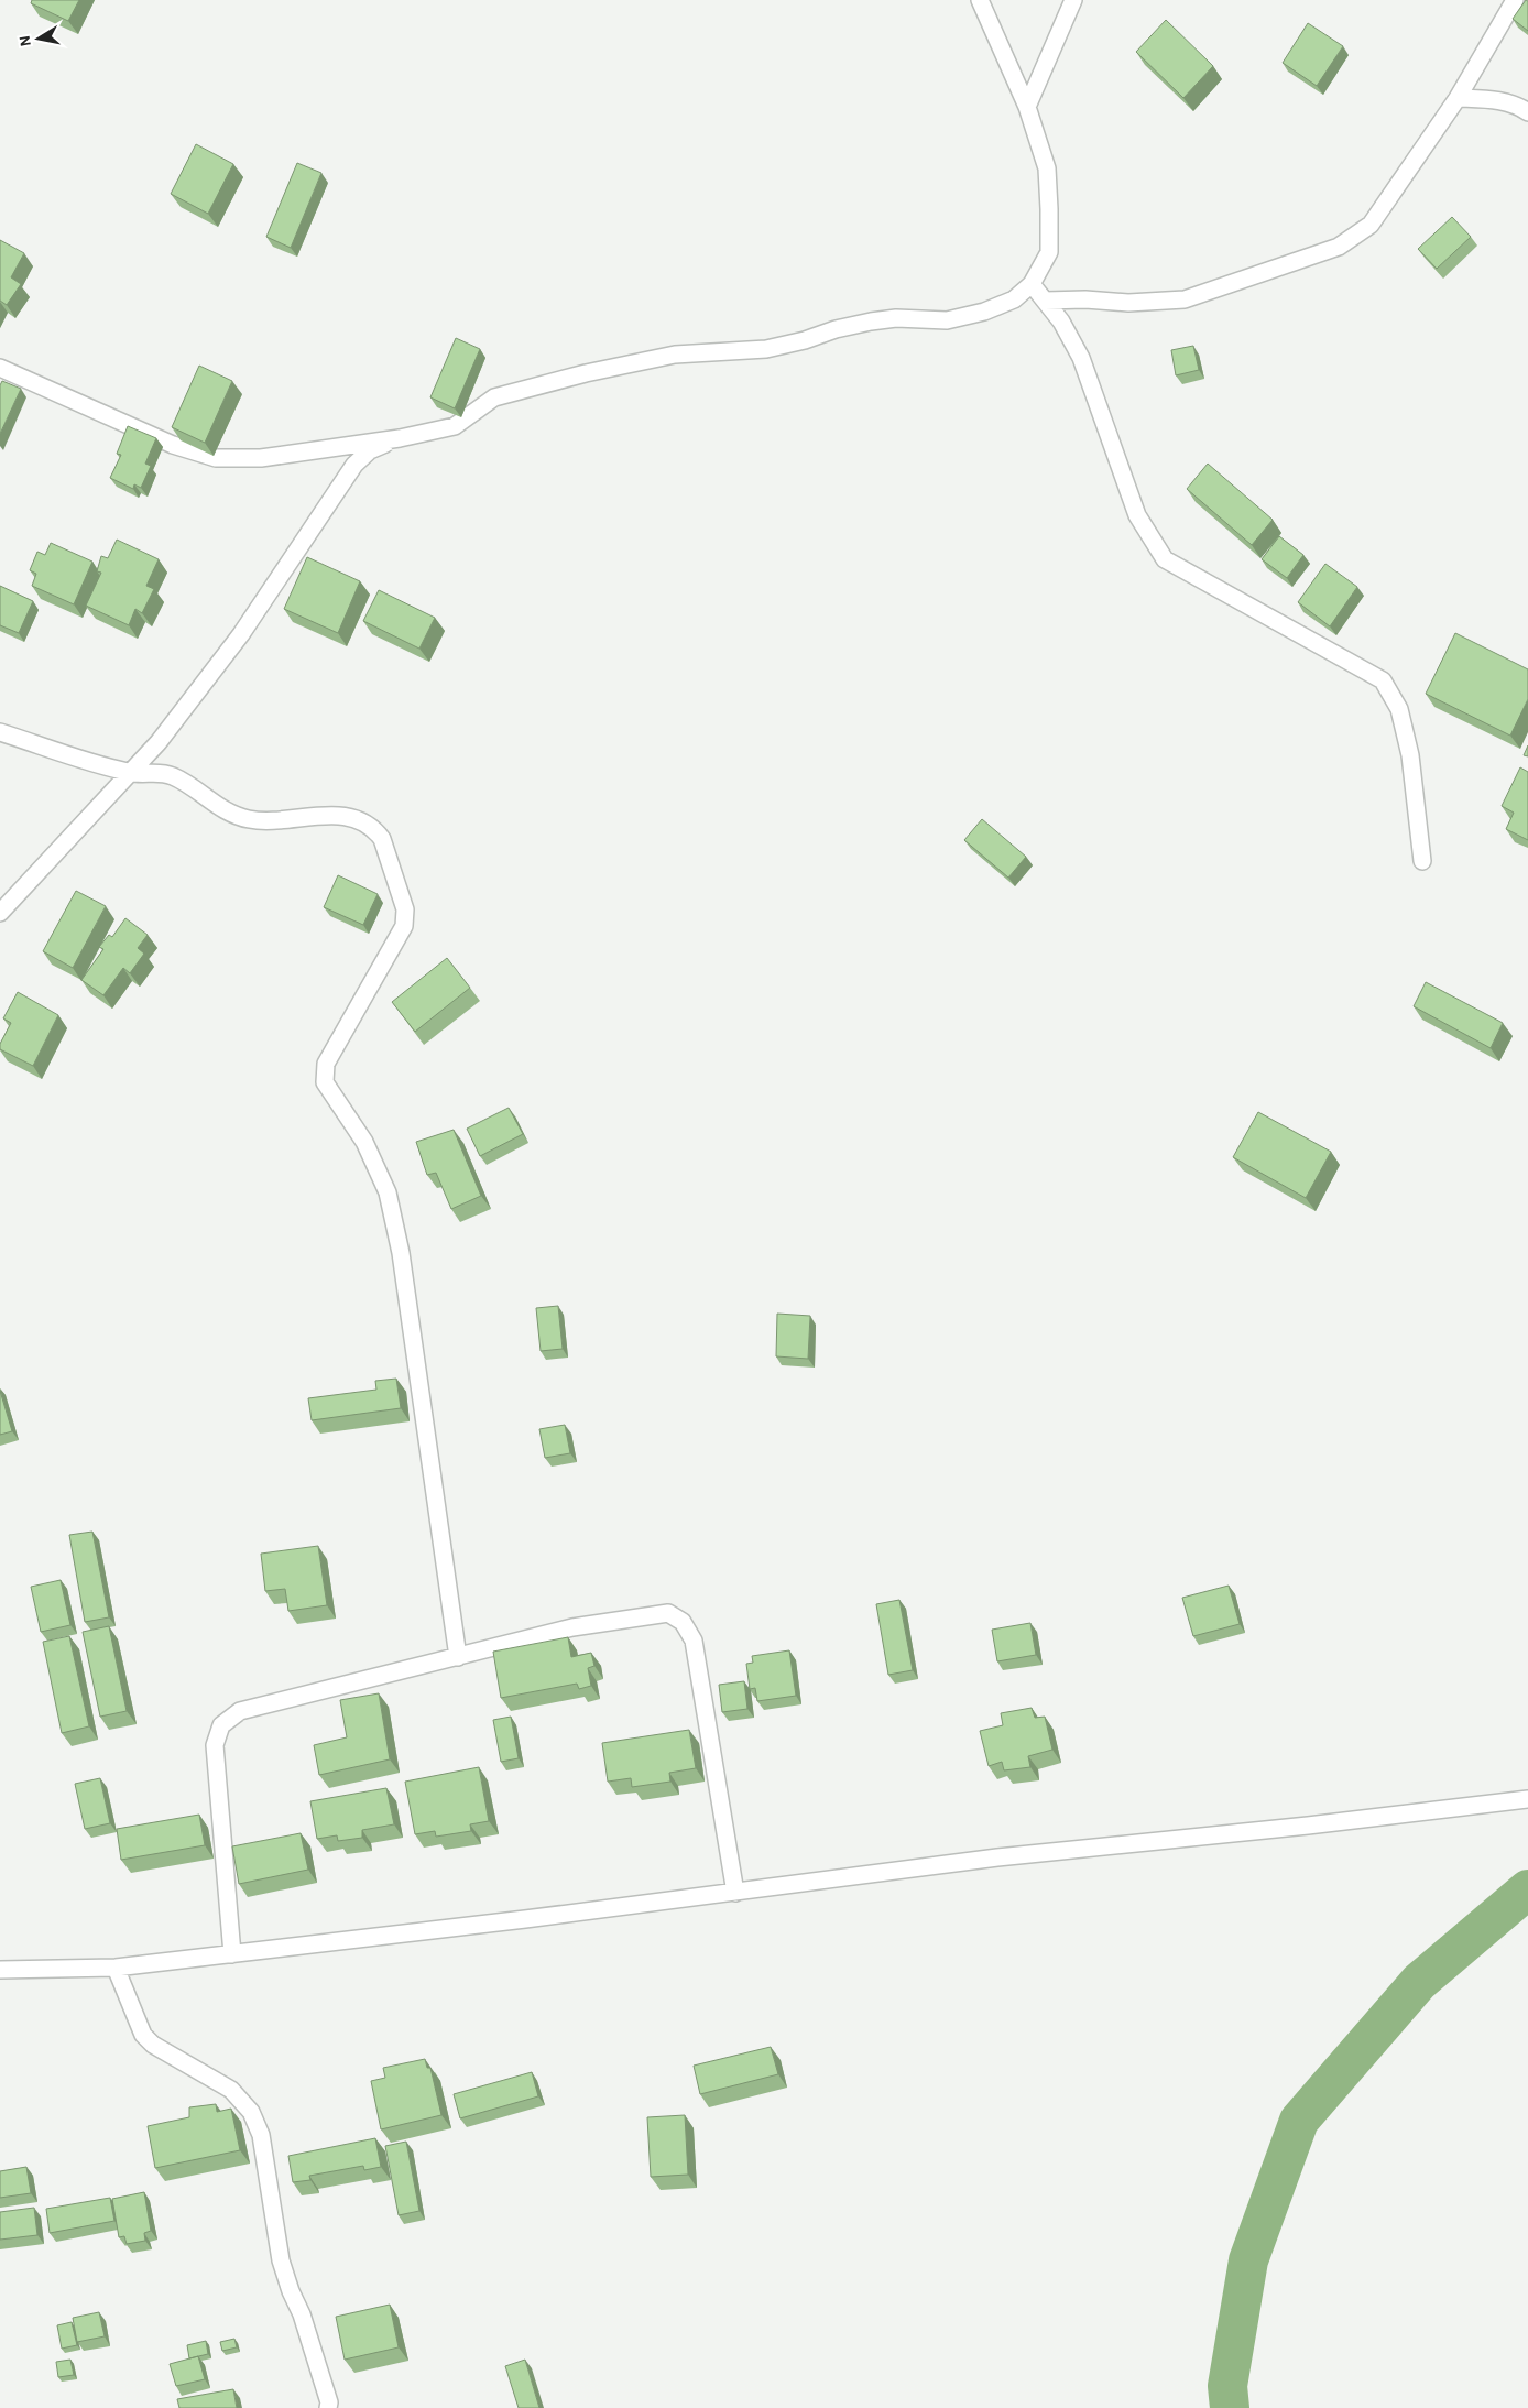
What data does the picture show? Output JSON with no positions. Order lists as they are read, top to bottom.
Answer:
{
  "north": "left"
}
